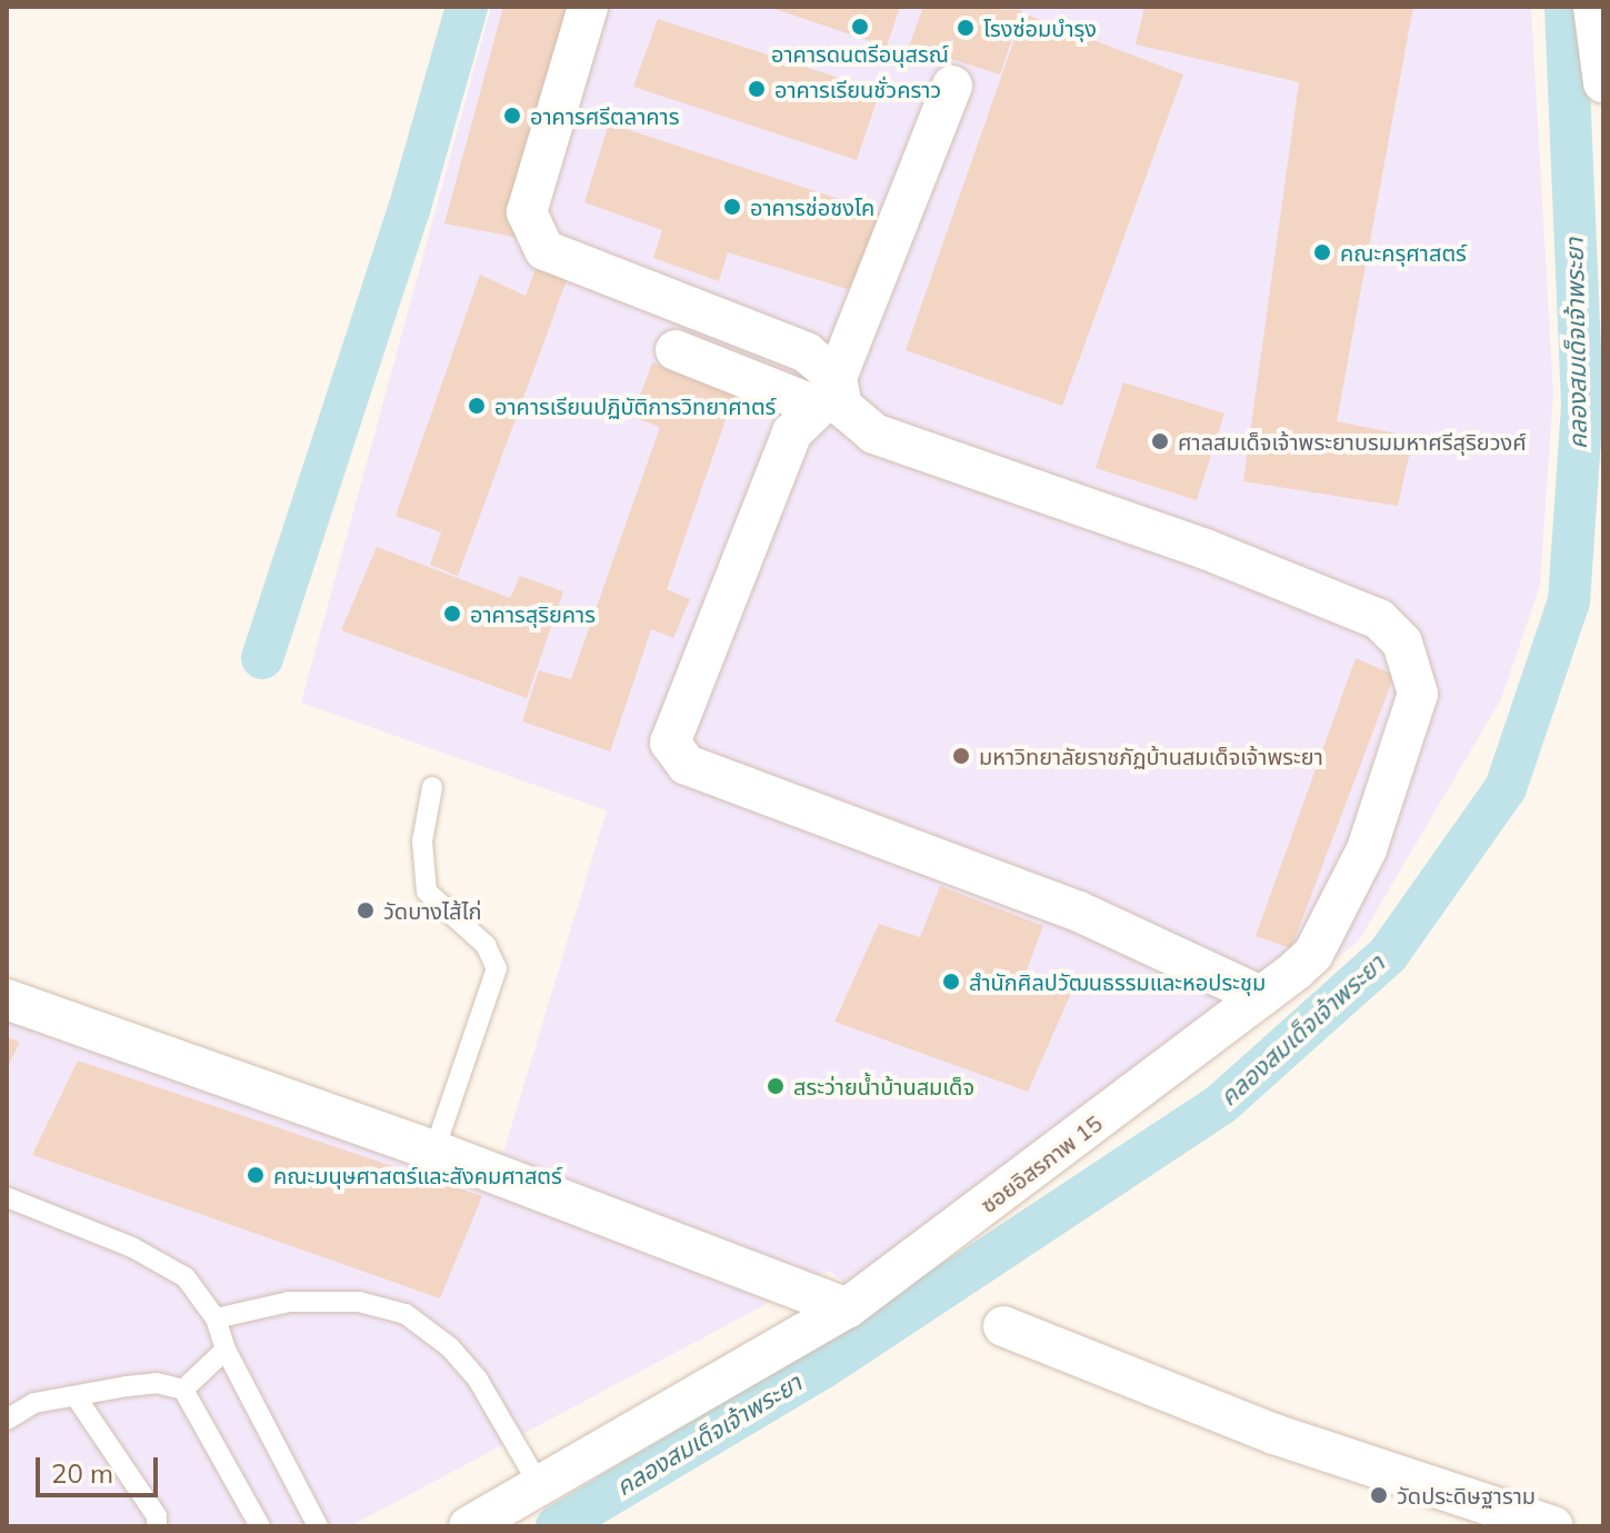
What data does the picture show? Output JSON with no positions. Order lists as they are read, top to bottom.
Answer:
{
  "streets": {
    "street": ["ซอยอิสรภาพ 15"]
  },
  "water": ["คลองสมเด็จเจ้าพระยา"],
  "places": [
    "อาคารดนตรีอนุสรณ์",
    "โรงซ่อมบำรุง",
    "อาคารเรียนชั่วคราว",
    "อาคารศรีตลาคาร",
    "อาคารช่อชงโค",
    "คณะครุศาสตร์",
    "อาคารเรียนปฏิบัติการวิทยาศาตร์",
    "ศาลสมเด็จเจ้าพระยาบรมมหาศรีสุริยวงศ์",
    "อาคารสุริยคาร",
    "มหาวิทยาลัยราชภัฏบ้านสมเด็จเจ้าพระยา",
    "วัดบางไส้ไก่",
    "สำนักศิลปวัฒนธรรมและหอประชุม",
    "สระว่ายน้ำบ้านสมเด็จ",
    "คณะมนุษศาสตร์และสังคมศาสตร์",
    "วัดประดิษฐาราม"
  ],
  "scale_bar": "20 m"
}
